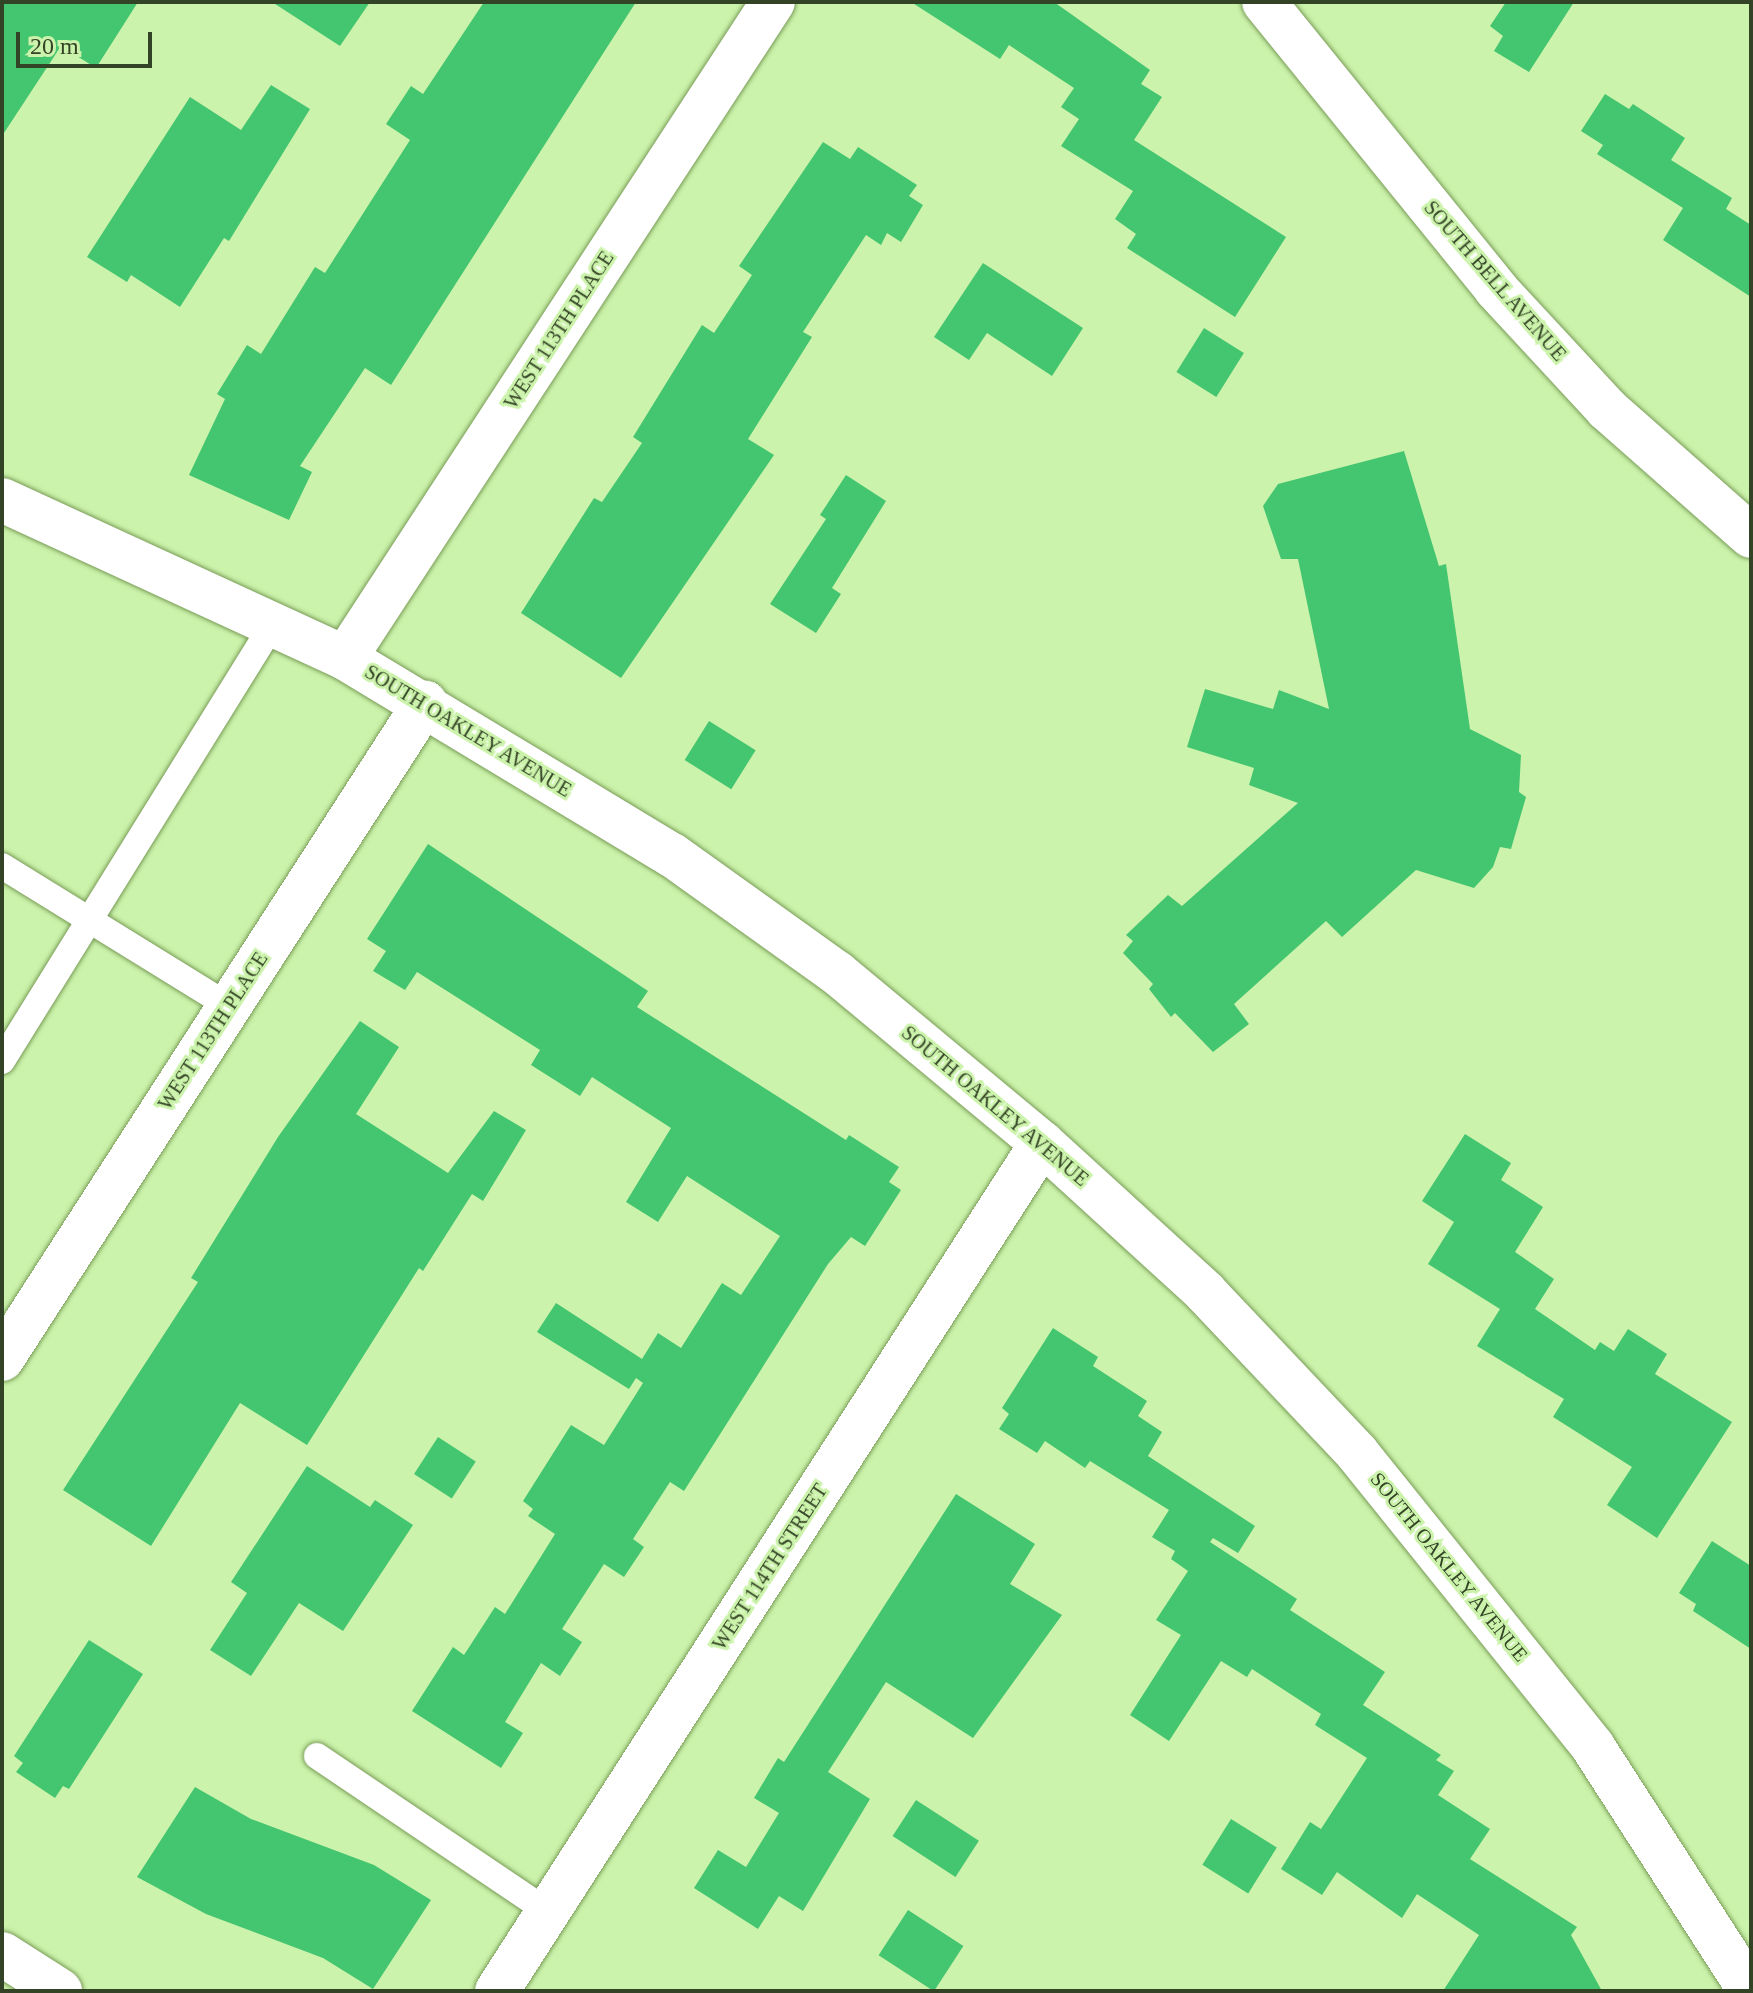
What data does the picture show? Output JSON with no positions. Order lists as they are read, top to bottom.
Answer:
{
  "streets": {
    "street": [
      "SOUTH BELL AVENUE",
      "WEST 113TH PLACE",
      "SOUTH OAKLEY AVENUE",
      "WEST 114TH STREET"
    ]
  },
  "crossings": [
    ["WEST 113TH PLACE", "SOUTH OAKLEY AVENUE"],
    ["SOUTH OAKLEY AVENUE", "WEST 114TH STREET"]
  ],
  "scale_bar": "20 m"
}
